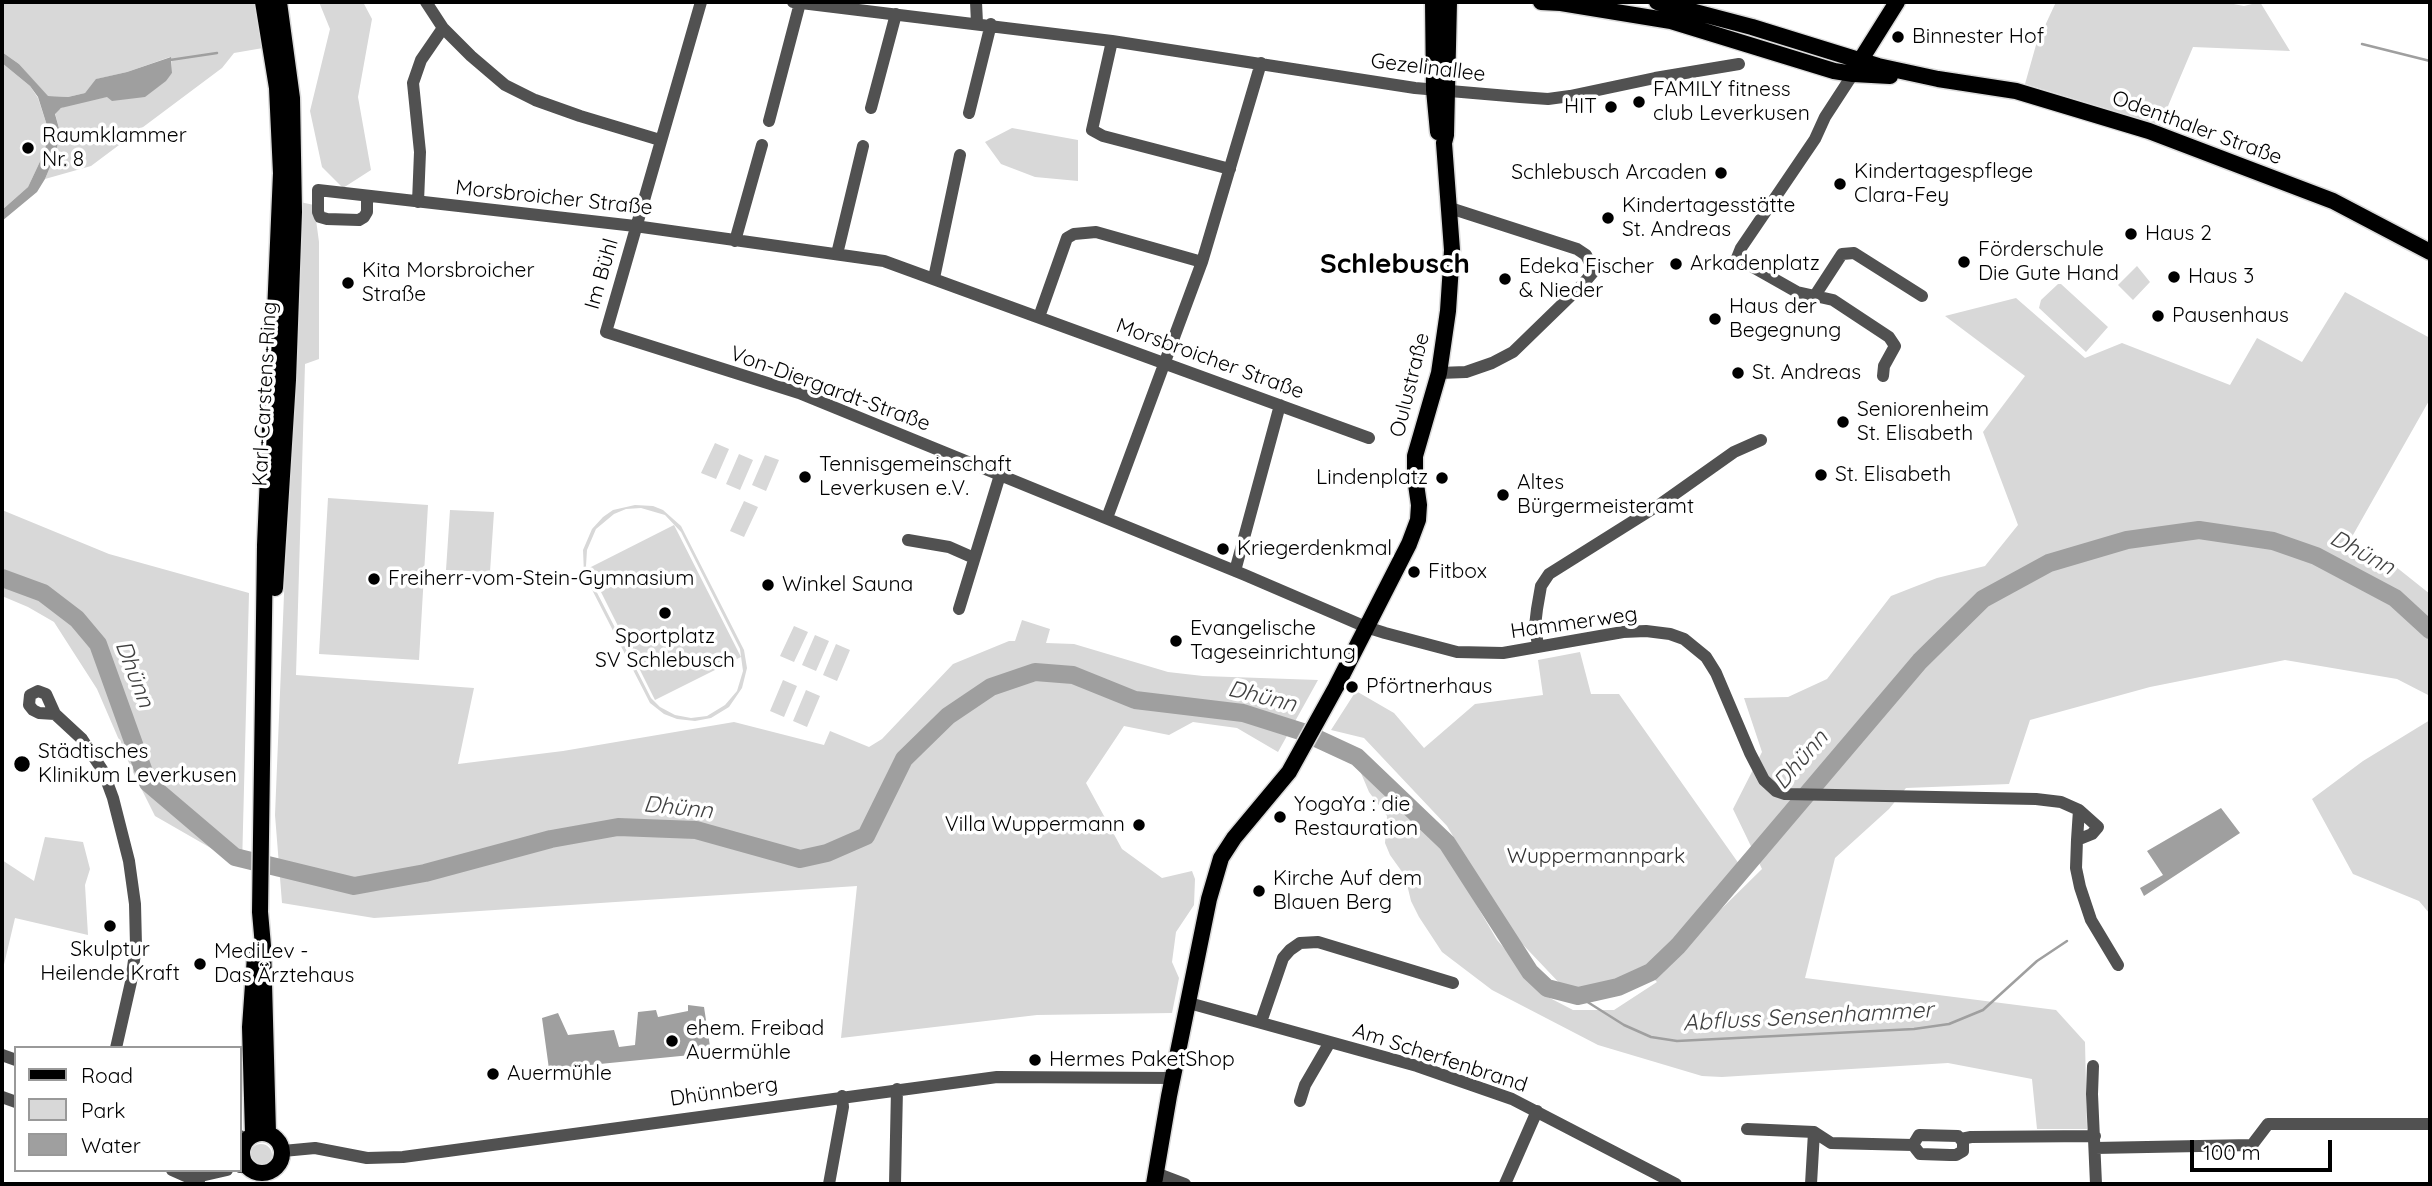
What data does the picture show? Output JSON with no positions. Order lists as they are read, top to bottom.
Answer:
{
  "streets": {
    "main road": ["Odenthaler Straße", "Oulustraße", "Karl-Carstens-Ring"],
    "street": [
      "Gezelinallee",
      "Morsbroicher Straße",
      "Im Bühl",
      "Von-Diergardt-Straße",
      "Hammerweg",
      "Am Scherfenbrand",
      "Dhünnberg"
    ]
  },
  "crossings": [
    ["Gezelinallee", "Oulustraße"],
    ["Morsbroicher Straße", "Im Bühl"],
    ["Im Bühl", "Von-Diergardt-Straße"],
    ["Oulustraße", "Von-Diergardt-Straße"],
    ["Oulustraße", "Hammerweg"],
    ["Von-Diergardt-Straße", "Hammerweg"],
    ["Karl-Carstens-Ring", "Dhünnberg"]
  ],
  "districts": ["Schlebusch"],
  "water": ["Dhünn", "Abfluss Sensenhammer"],
  "parks": ["Wuppermannpark"],
  "places": [
    "Binnester Hof",
    "FAMILY fitness club Leverkusen",
    "HIT",
    "Raumklammer Nr. 8",
    "Schlebusch Arcaden",
    "Kindertagespflege Clara-Fey",
    "Kindertagesstätte St. Andreas",
    "Haus 2",
    "Förderschule Die Gute Hand",
    "Arkadenplatz",
    "Haus 3",
    "Edeka Fischer & Nieder",
    "Kita Morsbroicher Straße",
    "Pausenhaus",
    "Haus der Begegnung",
    "St. Andreas",
    "Seniorenheim St. Elisabeth",
    "St. Elisabeth",
    "Tennisgemeinschaft Leverkusen e.V.",
    "Lindenplatz",
    "Altes Bürgermeisteramt",
    "Kriegerdenkmal",
    "Fitbox",
    "Freiherr-vom-Stein-Gymnasium",
    "Winkel Sauna",
    "Sportplatz SV Schlebusch",
    "Evangelische Tageseinrichtung",
    "Pförtnerhaus",
    "Städtisches Klinikum Leverkusen",
    "YogaYa : die Restauration",
    "Villa Wuppermann",
    "Kirche Auf dem Blauen Berg",
    "Skulptur Heilende Kraft",
    "MediLev - Das Ärztehaus",
    "ehem. Freibad Auermühle",
    "Hermes PaketShop",
    "Auermühle"
  ],
  "legend": ["Road", "Park", "Water"],
  "scale_bar": "100 m"
}
